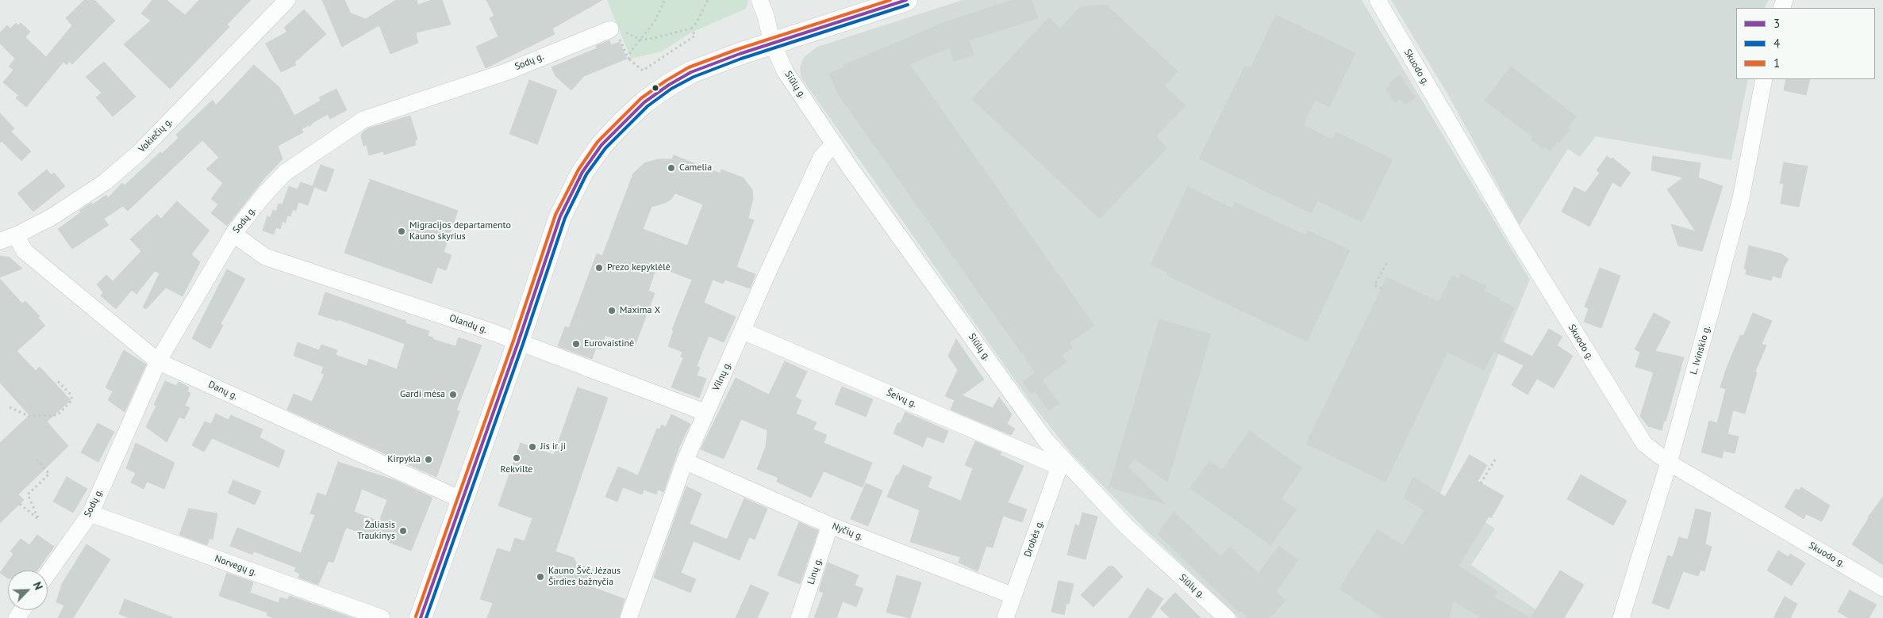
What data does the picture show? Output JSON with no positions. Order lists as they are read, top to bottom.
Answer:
{
  "streets": {
    "street": [
      "Sodų g.",
      "Skuodo g.",
      "Siūlų g.",
      "Vokiečių g.",
      "Olandų g.",
      "L. Ivinskio g.",
      "Vilnų g.",
      "Danų g.",
      "Šeivų g.",
      "Nyčių g.",
      "Drobės g.",
      "Norvegų g.",
      "Linų g."
    ]
  },
  "crossings": [
    ["Sodų g.", "Olandų g."],
    ["Sodų g.", "Danų g."],
    ["Sodų g.", "Norvegų g."],
    ["Skuodo g.", "L. Ivinskio g."],
    ["Siūlų g.", "Vilnų g."],
    ["Siūlų g.", "Šeivų g."],
    ["Siūlų g.", "Drobės g."],
    ["Vokiečių g.", "Danų g."],
    ["Olandų g.", "Vilnų g."],
    ["Vilnų g.", "Šeivų g."],
    ["Vilnų g.", "Nyčių g."],
    ["Šeivų g.", "Drobės g."],
    ["Nyčių g.", "Drobės g."],
    ["Nyčių g.", "Linų g."]
  ],
  "places": [
    "Camelia",
    "Migracijos departamento Kauno skyrius",
    "Prezo kepyklėlė",
    "Maxima X",
    "Eurovaistinė",
    "Gardi mėsa",
    "Jis ir ji",
    "Rekvilte",
    "Kirpykla",
    "Žaliasis Traukinys",
    "Kauno Švč. Jėzaus Širdies bažnyčia"
  ],
  "lines": ["transit line 3", "transit line 1", "transit line 4"],
  "legend": ["3", "4", "1"],
  "north": "top right"
}
